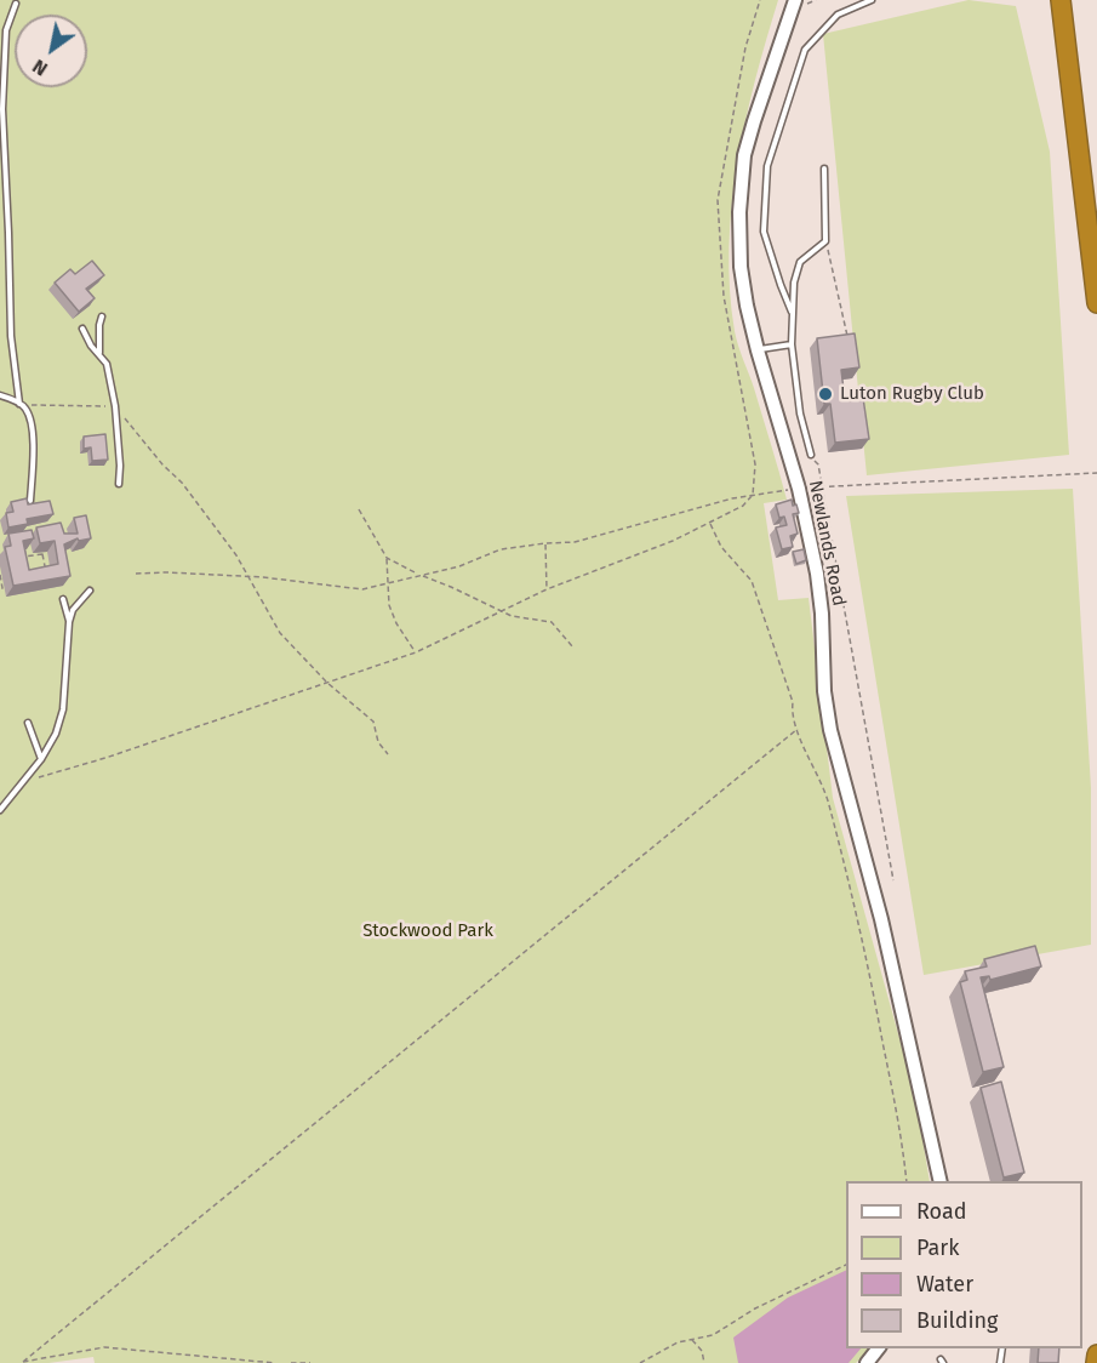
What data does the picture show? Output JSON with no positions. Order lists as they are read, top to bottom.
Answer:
{
  "streets": {
    "main road": ["Newlands Road"]
  },
  "parks": ["Stockwood Park"],
  "places": ["Luton Rugby Club"],
  "legend": [
    "Road",
    "Park",
    "Water",
    "Building"
  ],
  "north": "bottom left"
}
